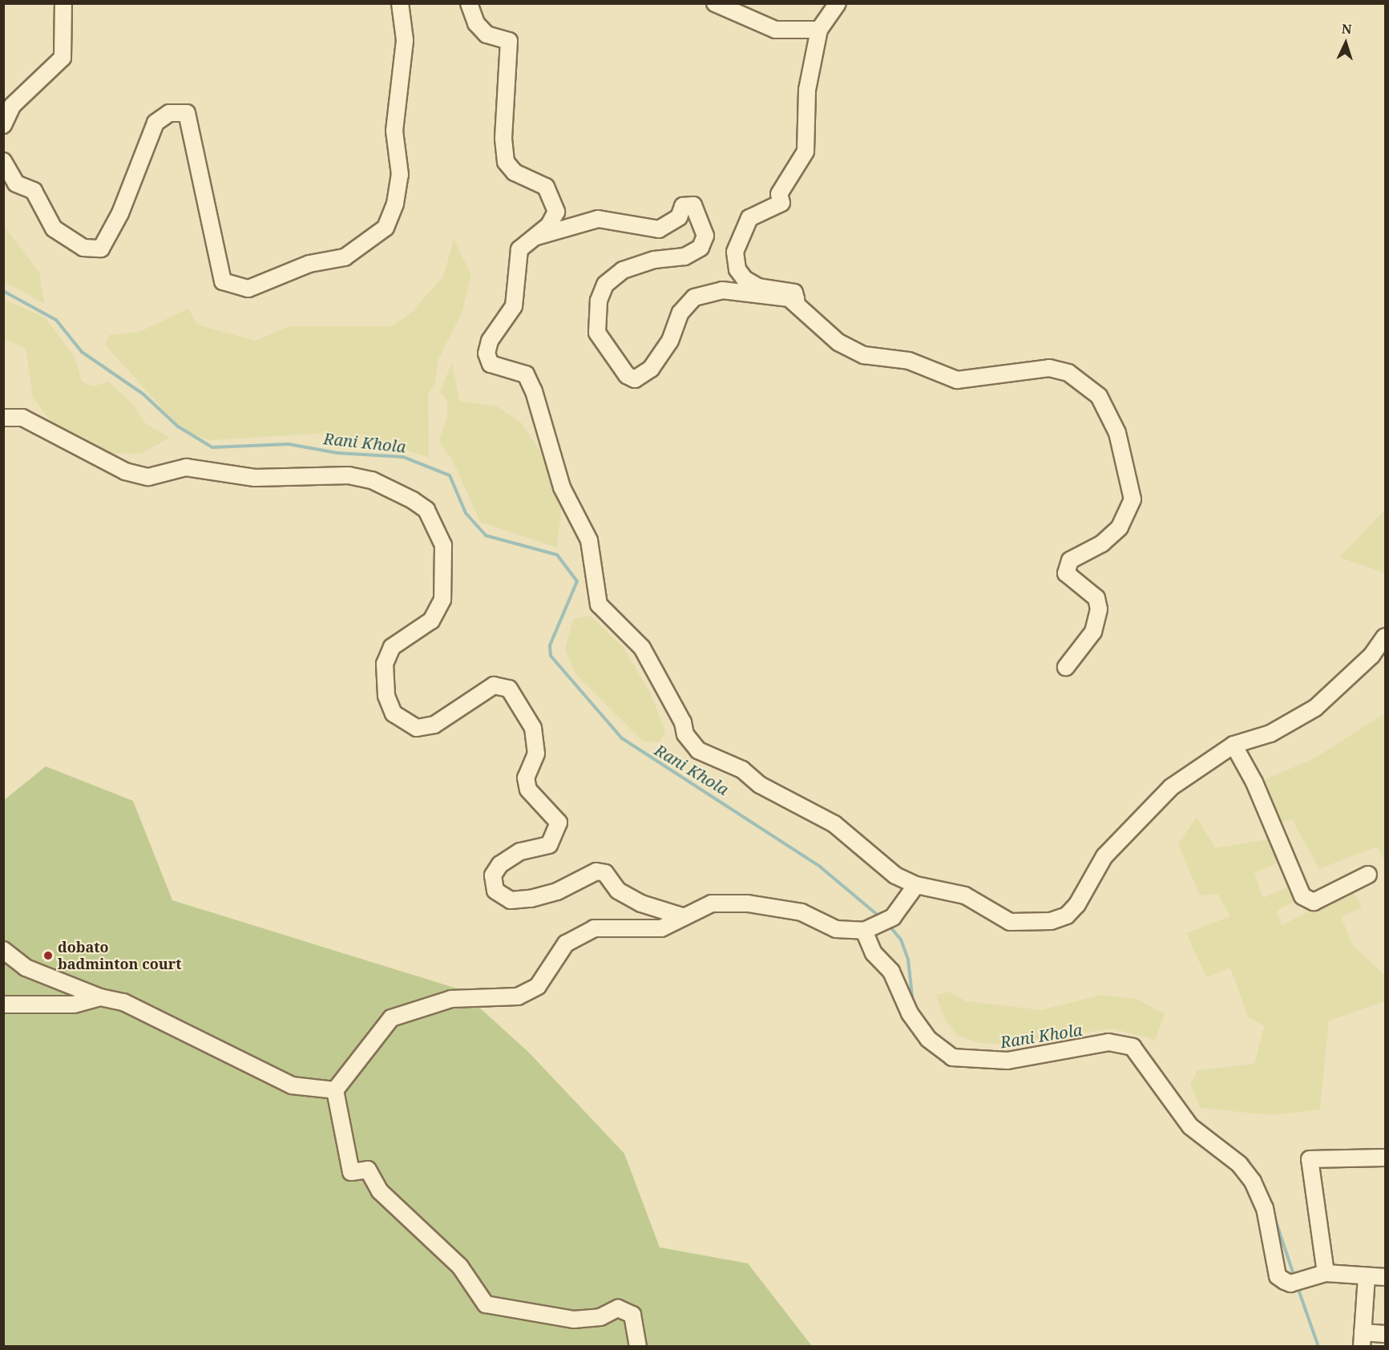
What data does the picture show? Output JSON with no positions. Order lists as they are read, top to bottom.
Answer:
{
  "water": ["Rani Khola"],
  "places": ["dobato badminton court"],
  "north": "top"
}
